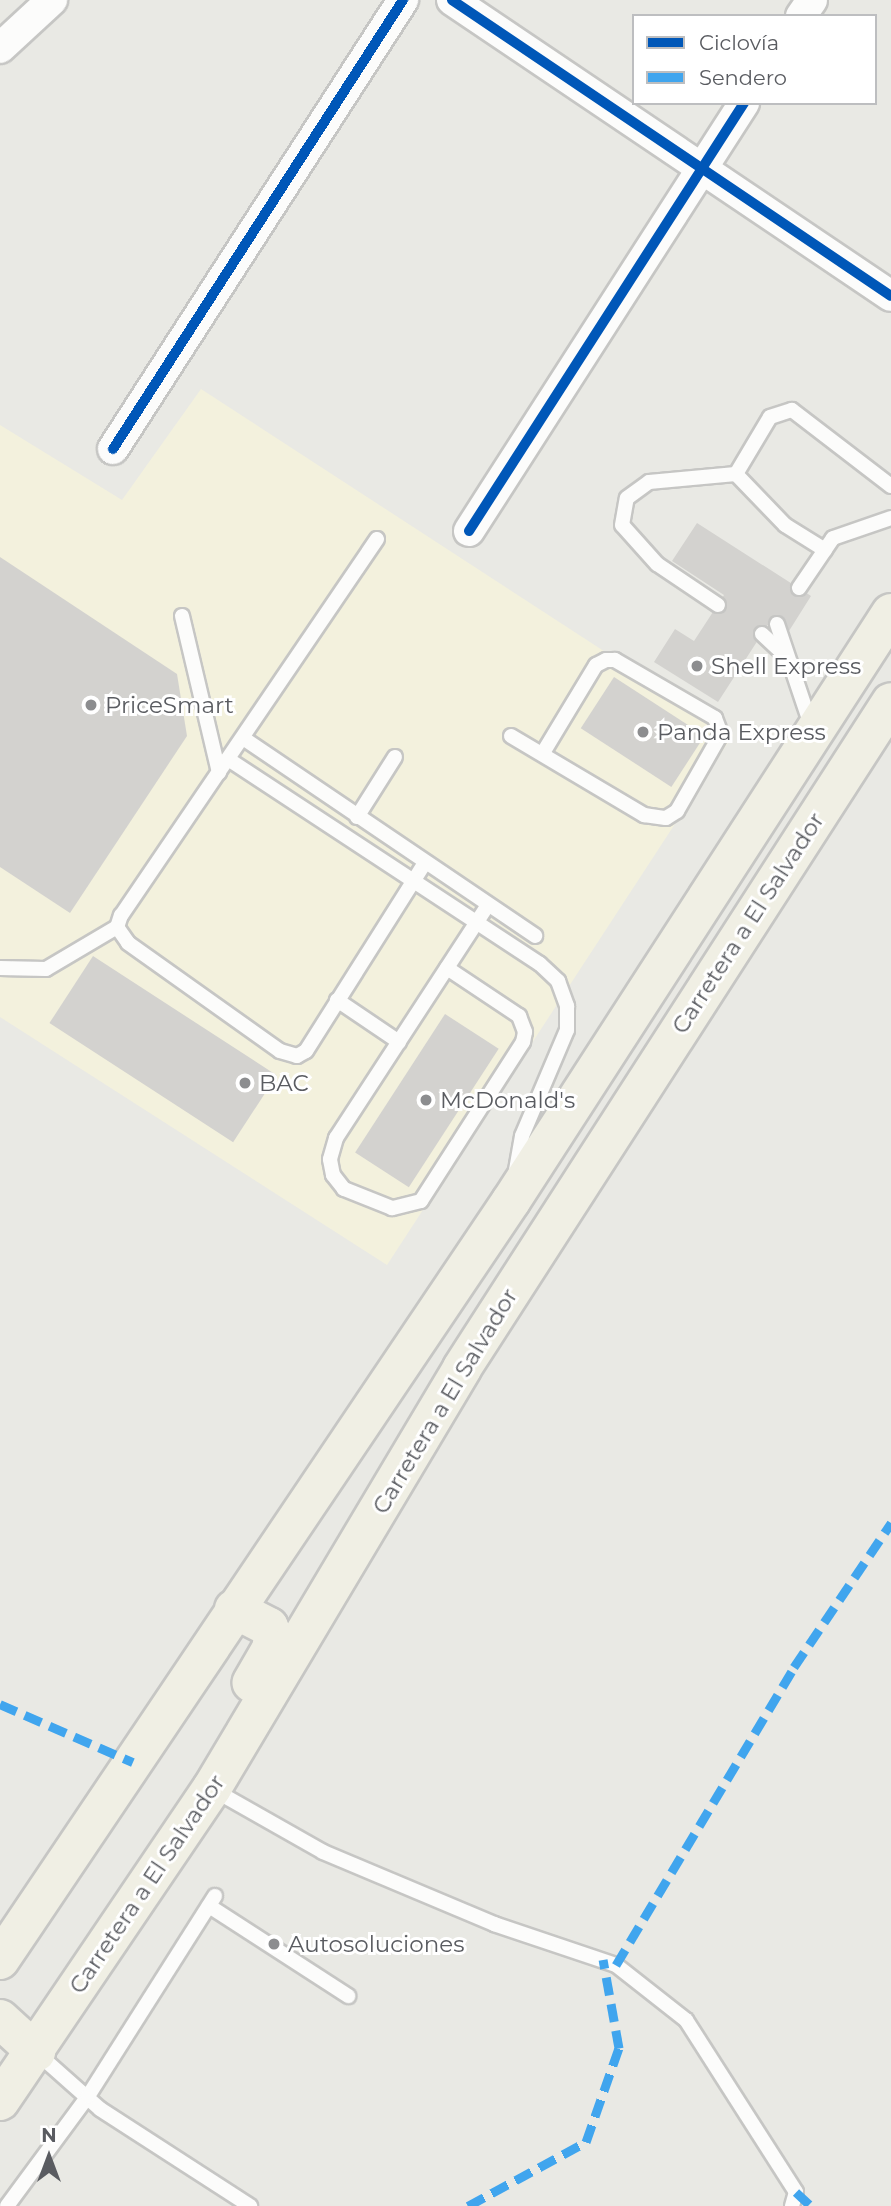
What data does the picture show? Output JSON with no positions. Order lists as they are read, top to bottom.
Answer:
{
  "streets": {
    "highway": ["Carretera a El Salvador"]
  },
  "places": [
    "Shell Express",
    "PriceSmart",
    "Panda Express",
    "BAC",
    "McDonald's",
    "Autosoluciones"
  ],
  "legend": ["Ciclovía", "Sendero"],
  "north": "top"
}
